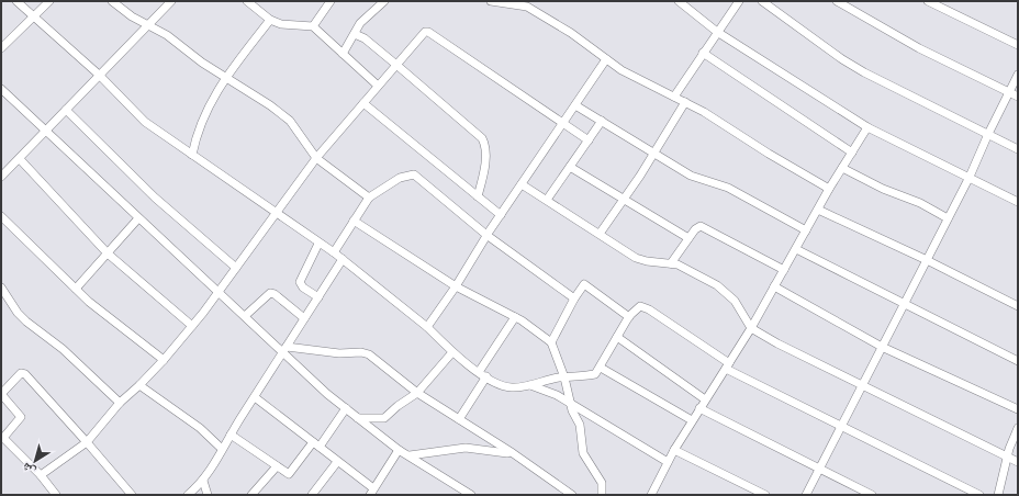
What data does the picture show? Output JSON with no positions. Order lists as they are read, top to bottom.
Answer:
{
  "north": "bottom left"
}
